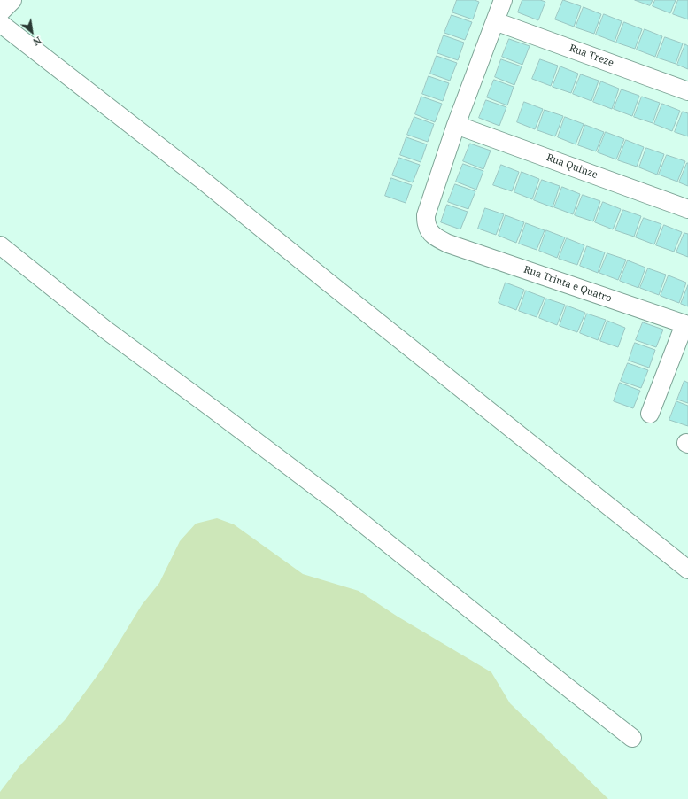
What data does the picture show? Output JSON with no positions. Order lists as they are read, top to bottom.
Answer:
{
  "streets": {
    "street": ["Rua Treze", "Rua Quinze", "Rua Trinta e Quatro"]
  },
  "crossings": [
    ["Rua Treze", "Rua Trinta e Quatro"],
    ["Rua Quinze", "Rua Trinta e Quatro"]
  ],
  "north": "bottom right"
}
